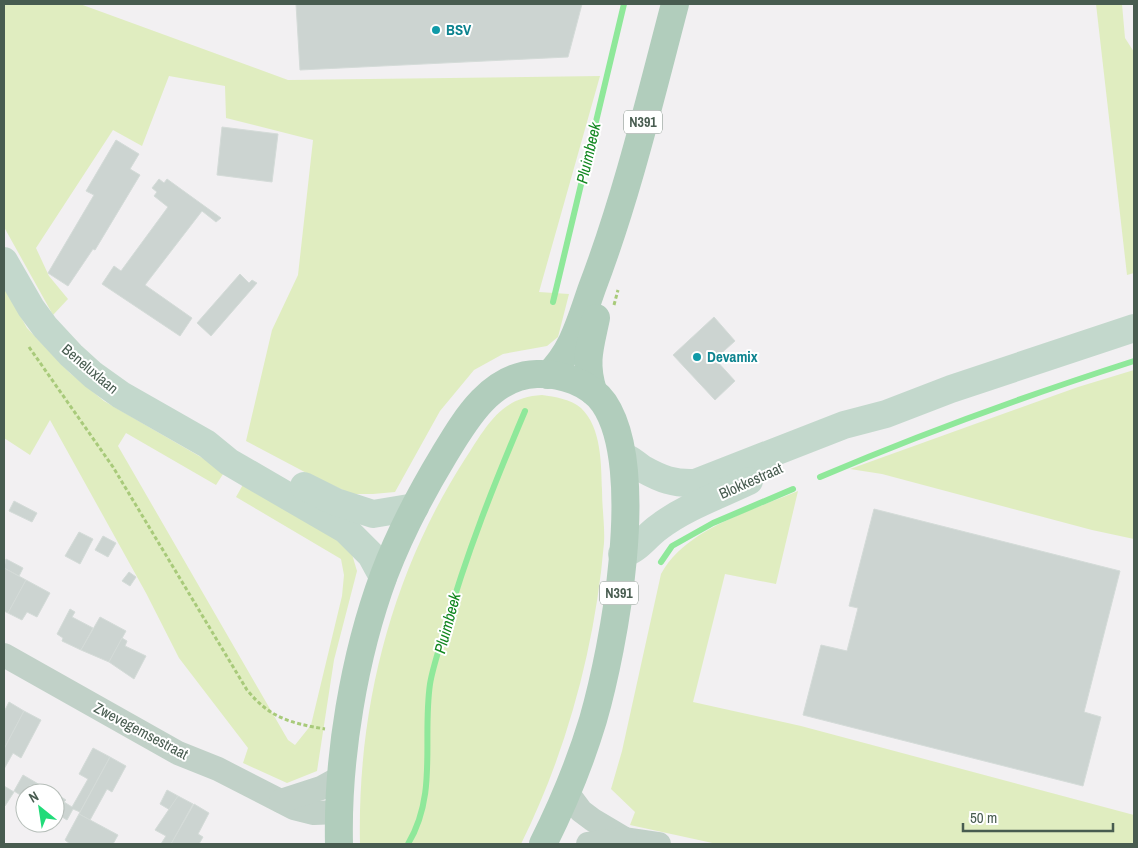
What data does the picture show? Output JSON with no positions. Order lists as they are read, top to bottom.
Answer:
{
  "streets": {
    "main road": ["N391"],
    "street": ["Beneluxlaan", "Blokkestraat", "Zwevegemsestraat"]
  },
  "crossings": [
    ["N391", "Beneluxlaan"],
    ["N391", "Blokkestraat"],
    ["N391", "Zwevegemsestraat"]
  ],
  "water": ["Pluimbeek"],
  "places": ["BSV", "Devamix"],
  "scale_bar": "50 m",
  "north": "top left"
}
